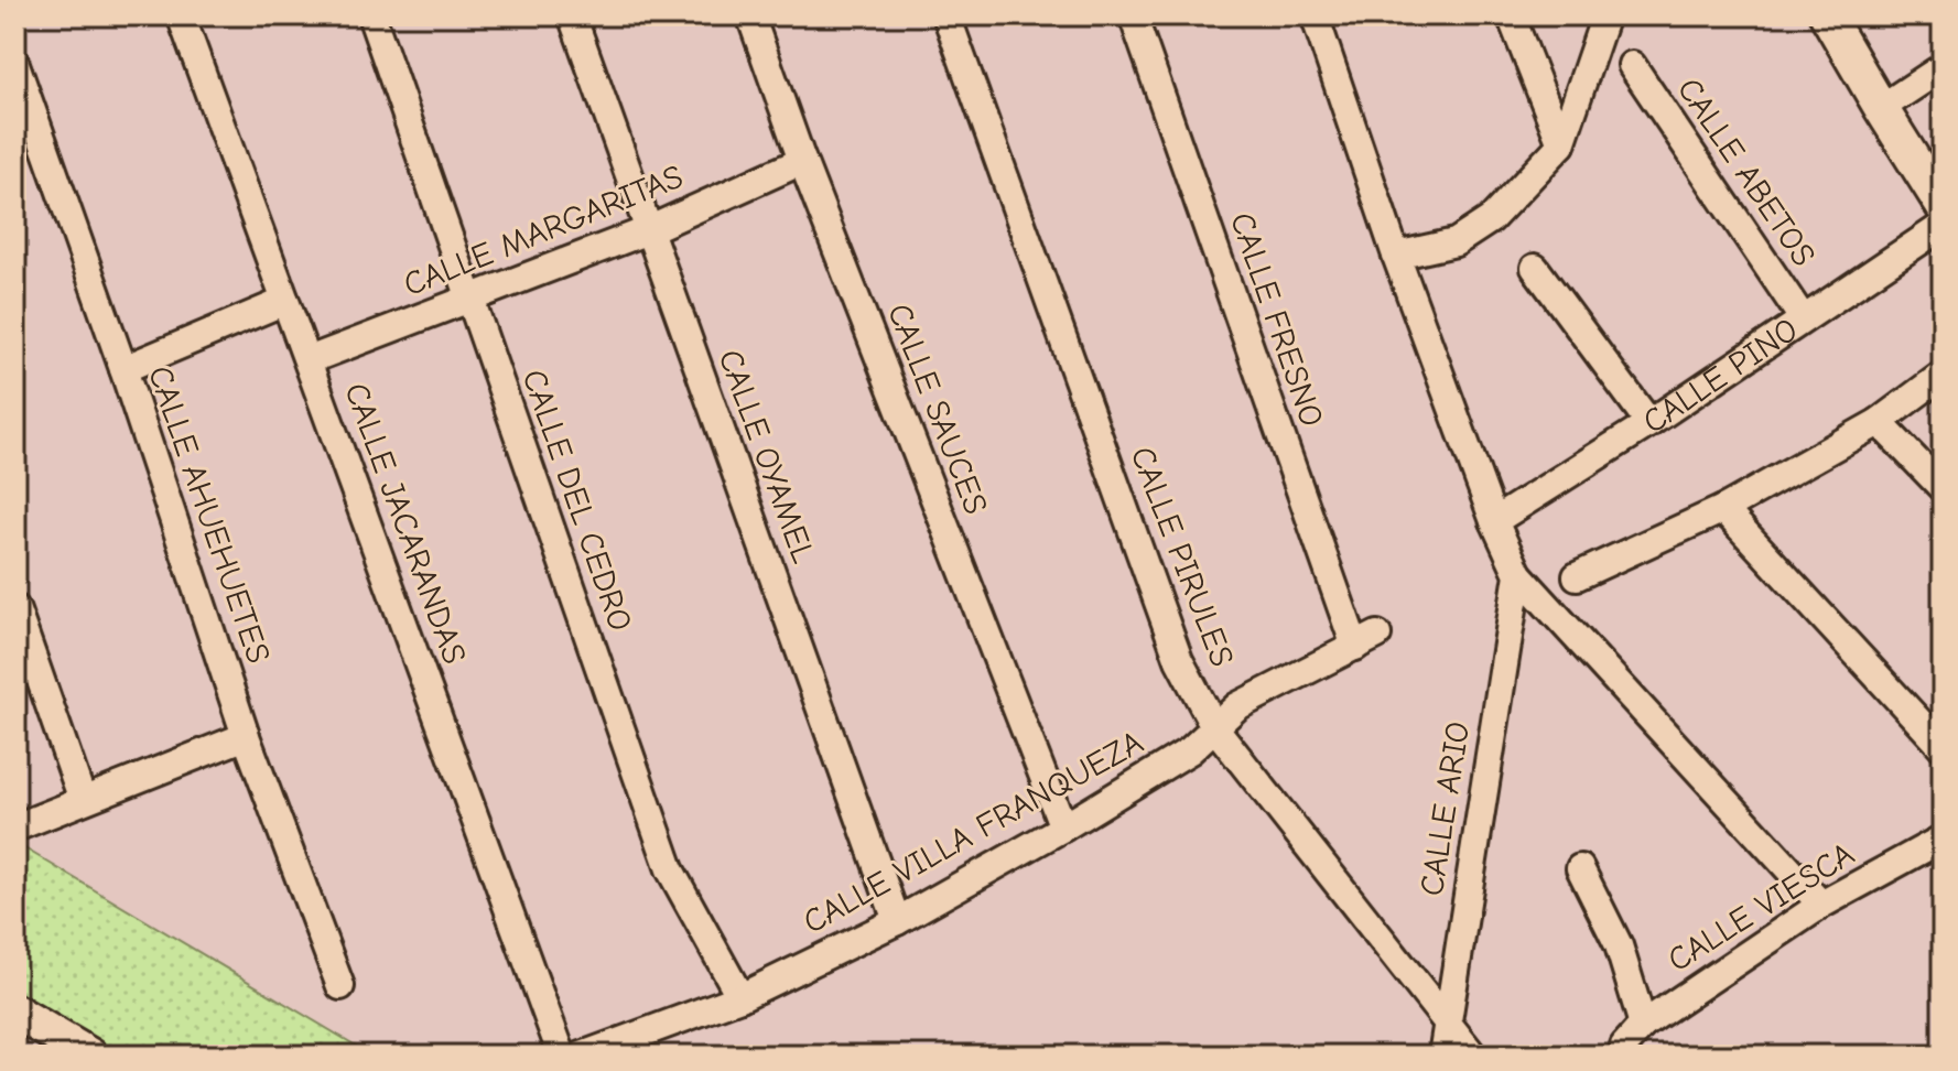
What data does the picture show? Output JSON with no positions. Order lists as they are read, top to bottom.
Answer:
{
  "streets": {
    "street": [
      "CALLE ABETOS",
      "CALLE MARGARITAS",
      "CALLE FRESNO",
      "CALLE PINO",
      "CALLE SAUCES",
      "CALLE OYAMEL",
      "CALLE DEL CEDRO",
      "CALLE AHUEHUETES",
      "CALLE JACARANDAS",
      "CALLE PIRULES",
      "CALLE ARIO",
      "CALLE VILLA FRANQUEZA",
      "CALLE VIESCA"
    ]
  },
  "crossings": [
    ["CALLE ABETOS", "CALLE PINO"],
    ["CALLE MARGARITAS", "CALLE SAUCES"],
    ["CALLE MARGARITAS", "CALLE OYAMEL"],
    ["CALLE MARGARITAS", "CALLE DEL CEDRO"],
    ["CALLE MARGARITAS", "CALLE JACARANDAS"],
    ["CALLE FRESNO", "CALLE VILLA FRANQUEZA"],
    ["CALLE SAUCES", "CALLE VILLA FRANQUEZA"],
    ["CALLE OYAMEL", "CALLE VILLA FRANQUEZA"],
    ["CALLE DEL CEDRO", "CALLE VILLA FRANQUEZA"],
    ["CALLE PIRULES", "CALLE ARIO"],
    ["CALLE PIRULES", "CALLE VILLA FRANQUEZA"]
  ]
}
